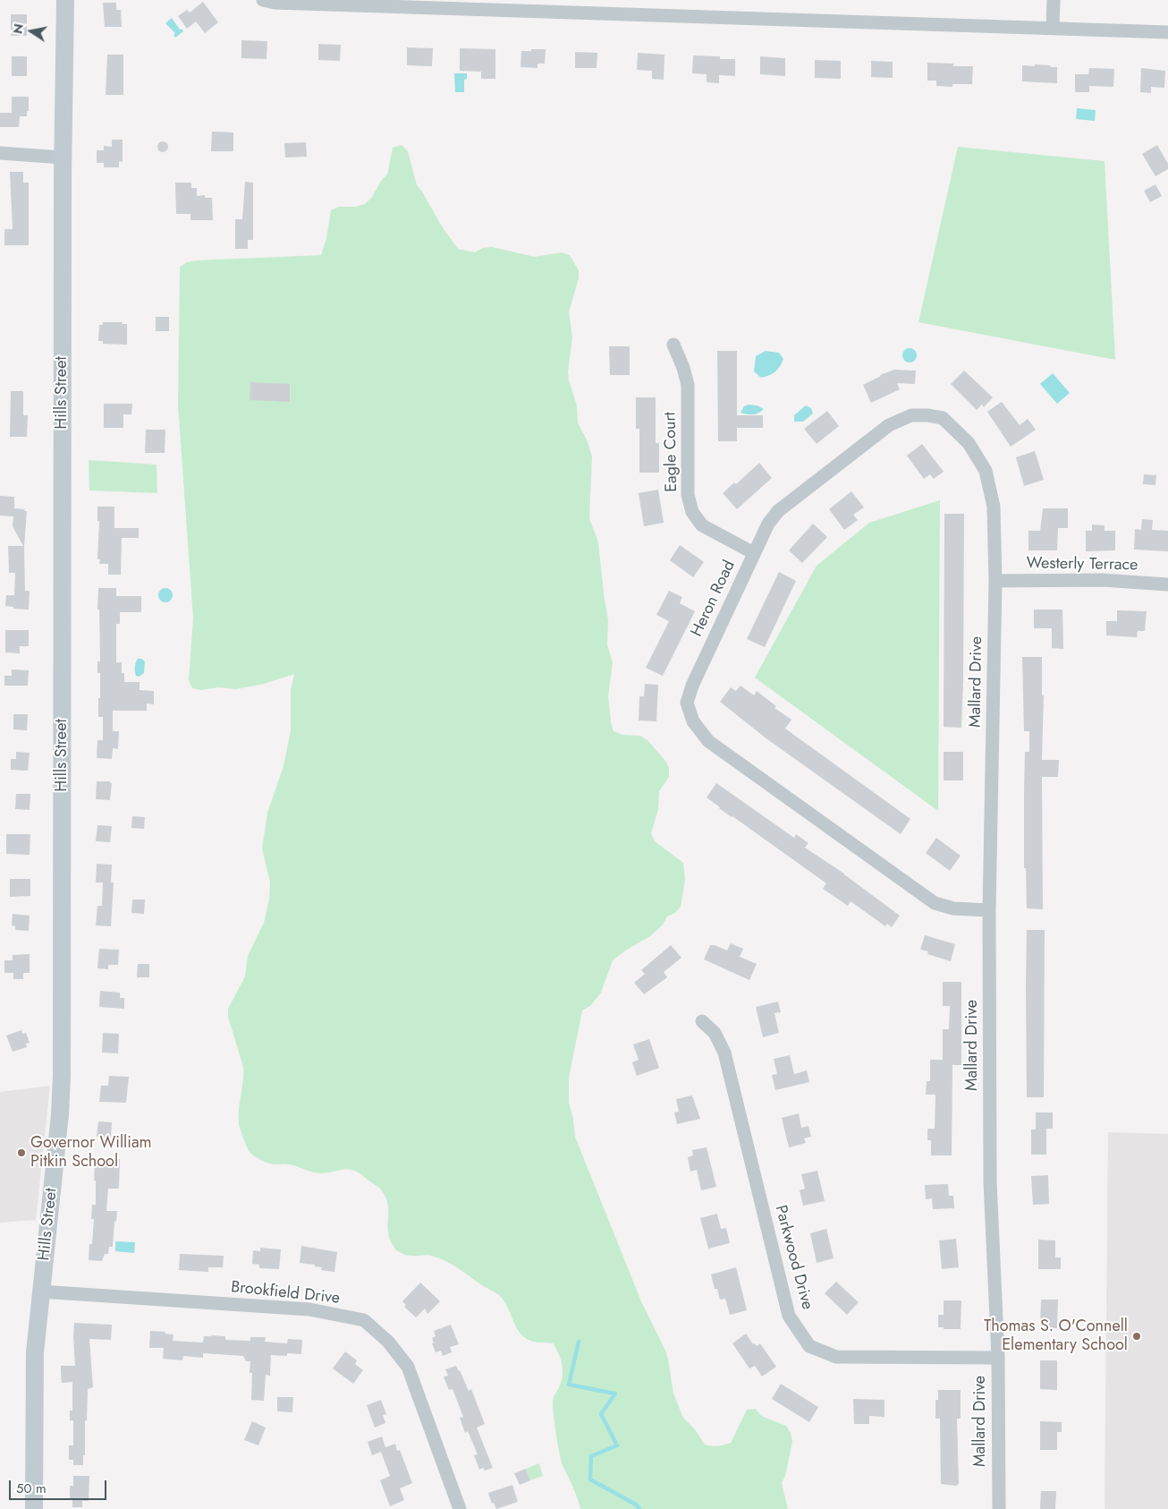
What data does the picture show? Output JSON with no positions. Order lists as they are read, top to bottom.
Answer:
{
  "streets": {
    "street": [
      "Hills Street",
      "Eagle Court",
      "Westerly Terrace",
      "Heron Road",
      "Mallard Drive",
      "Parkwood Drive",
      "Brookfield Drive"
    ]
  },
  "crossings": [
    ["Hills Street", "Brookfield Drive"],
    ["Eagle Court", "Heron Road"],
    ["Westerly Terrace", "Heron Road"],
    ["Westerly Terrace", "Mallard Drive"],
    ["Heron Road", "Mallard Drive"],
    ["Mallard Drive", "Parkwood Drive"]
  ],
  "places": ["Governor William Pitkin School", "Thomas S. O'Connell Elementary School"],
  "scale_bar": "50 m",
  "north": "left"
}
